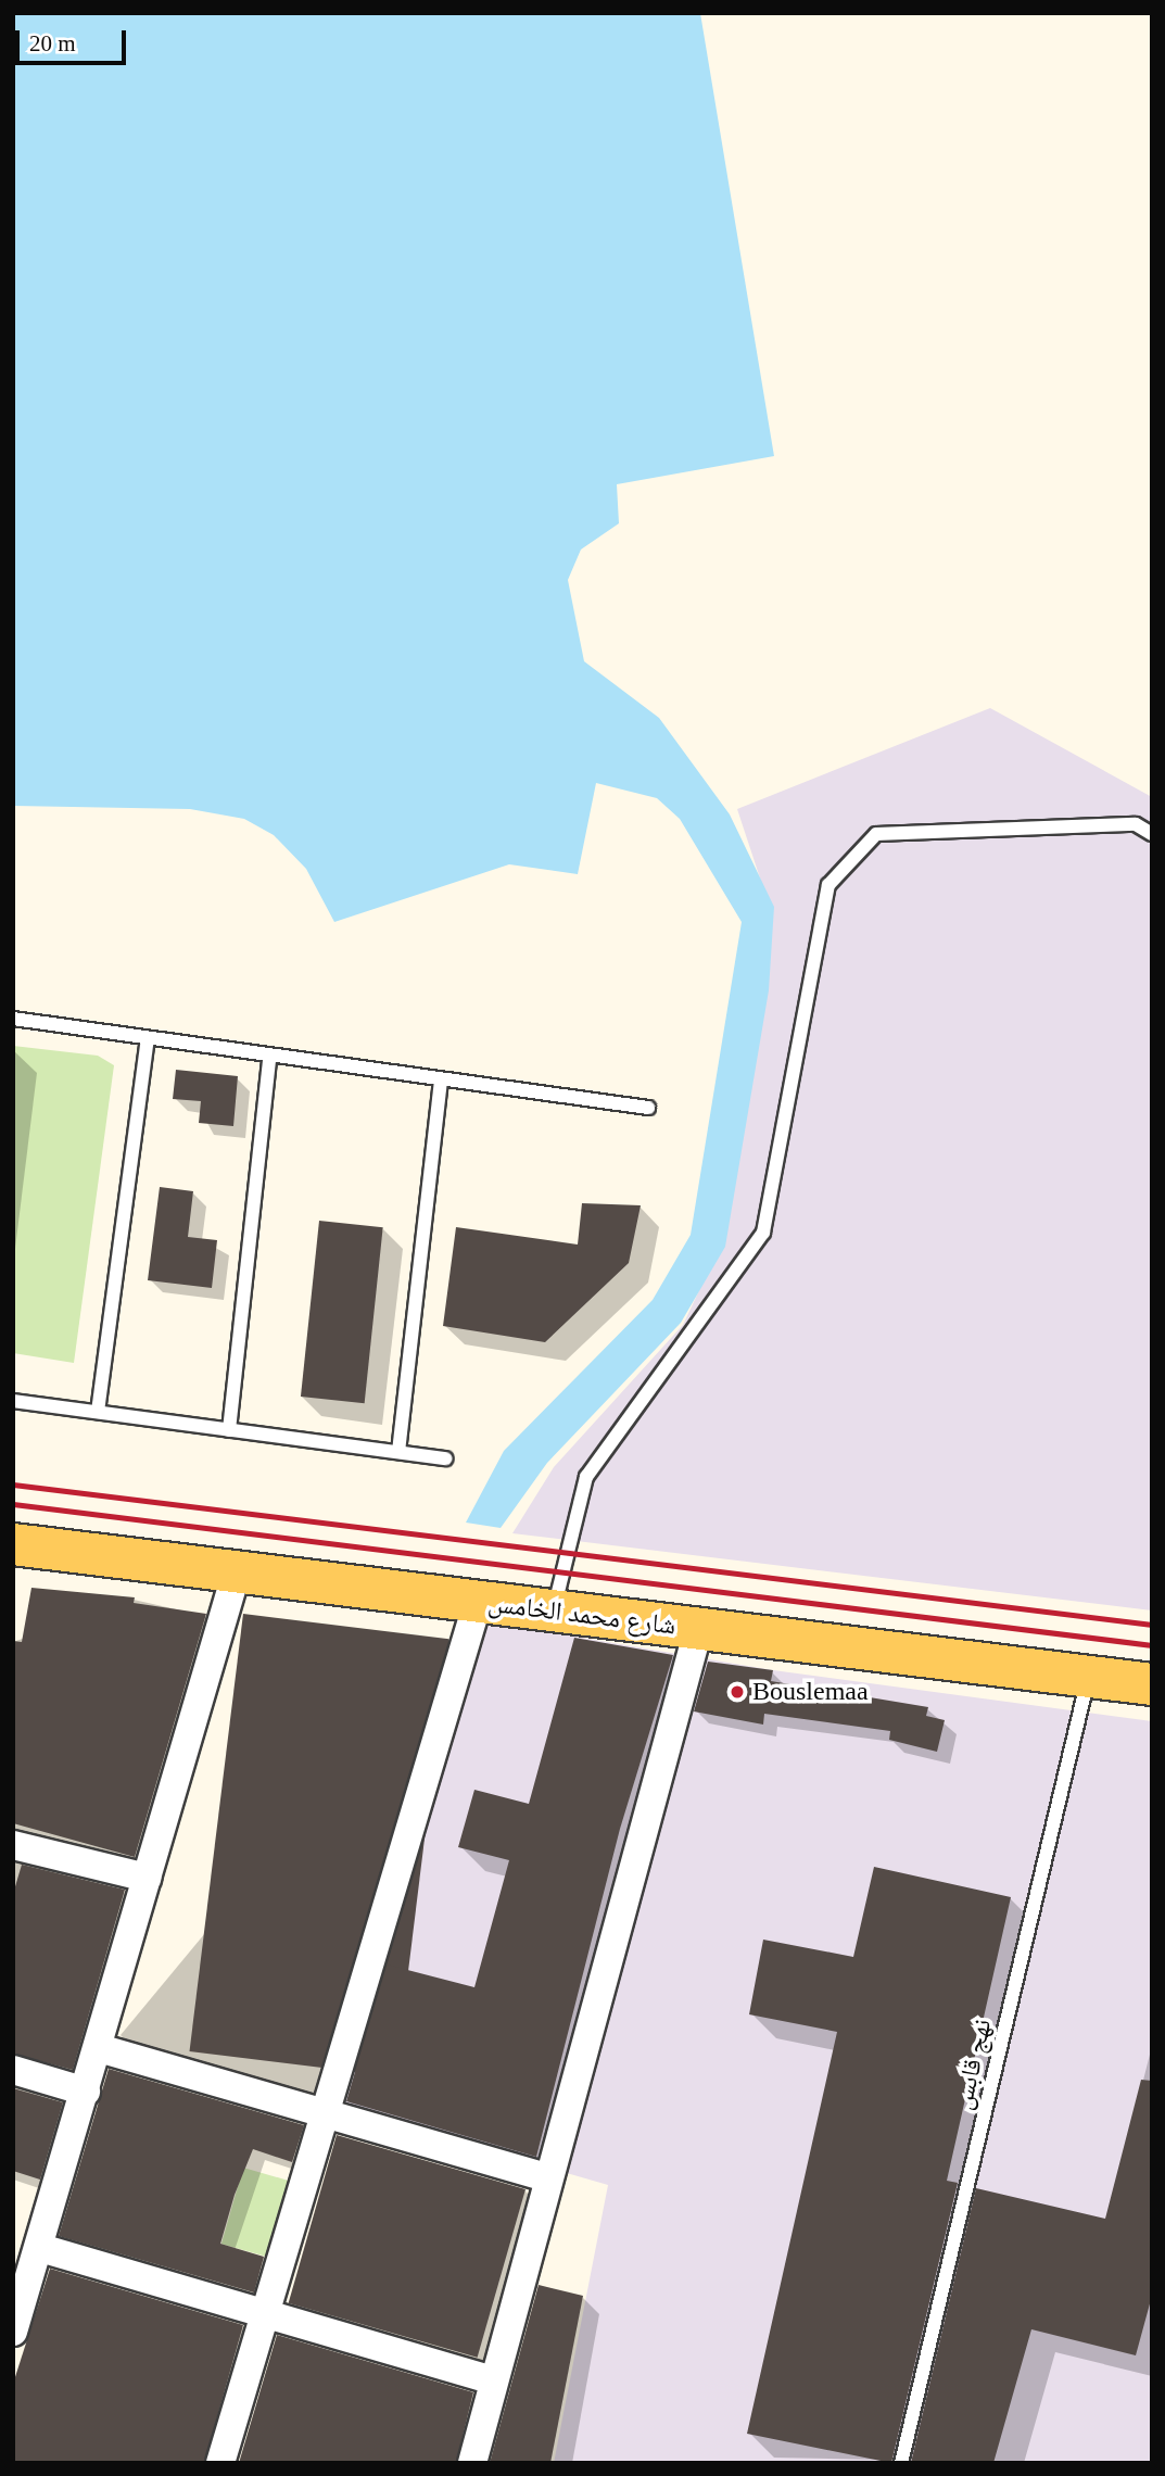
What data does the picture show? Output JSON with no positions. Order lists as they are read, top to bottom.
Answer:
{
  "streets": {
    "main road": ["شارع محمد الخامس"],
    "lane": ["نهج قابس"]
  },
  "crossings": [
    ["شارع محمد الخامس", "نهج قابس"]
  ],
  "places": ["Bouslemaa"],
  "scale_bar": "20 m"
}
